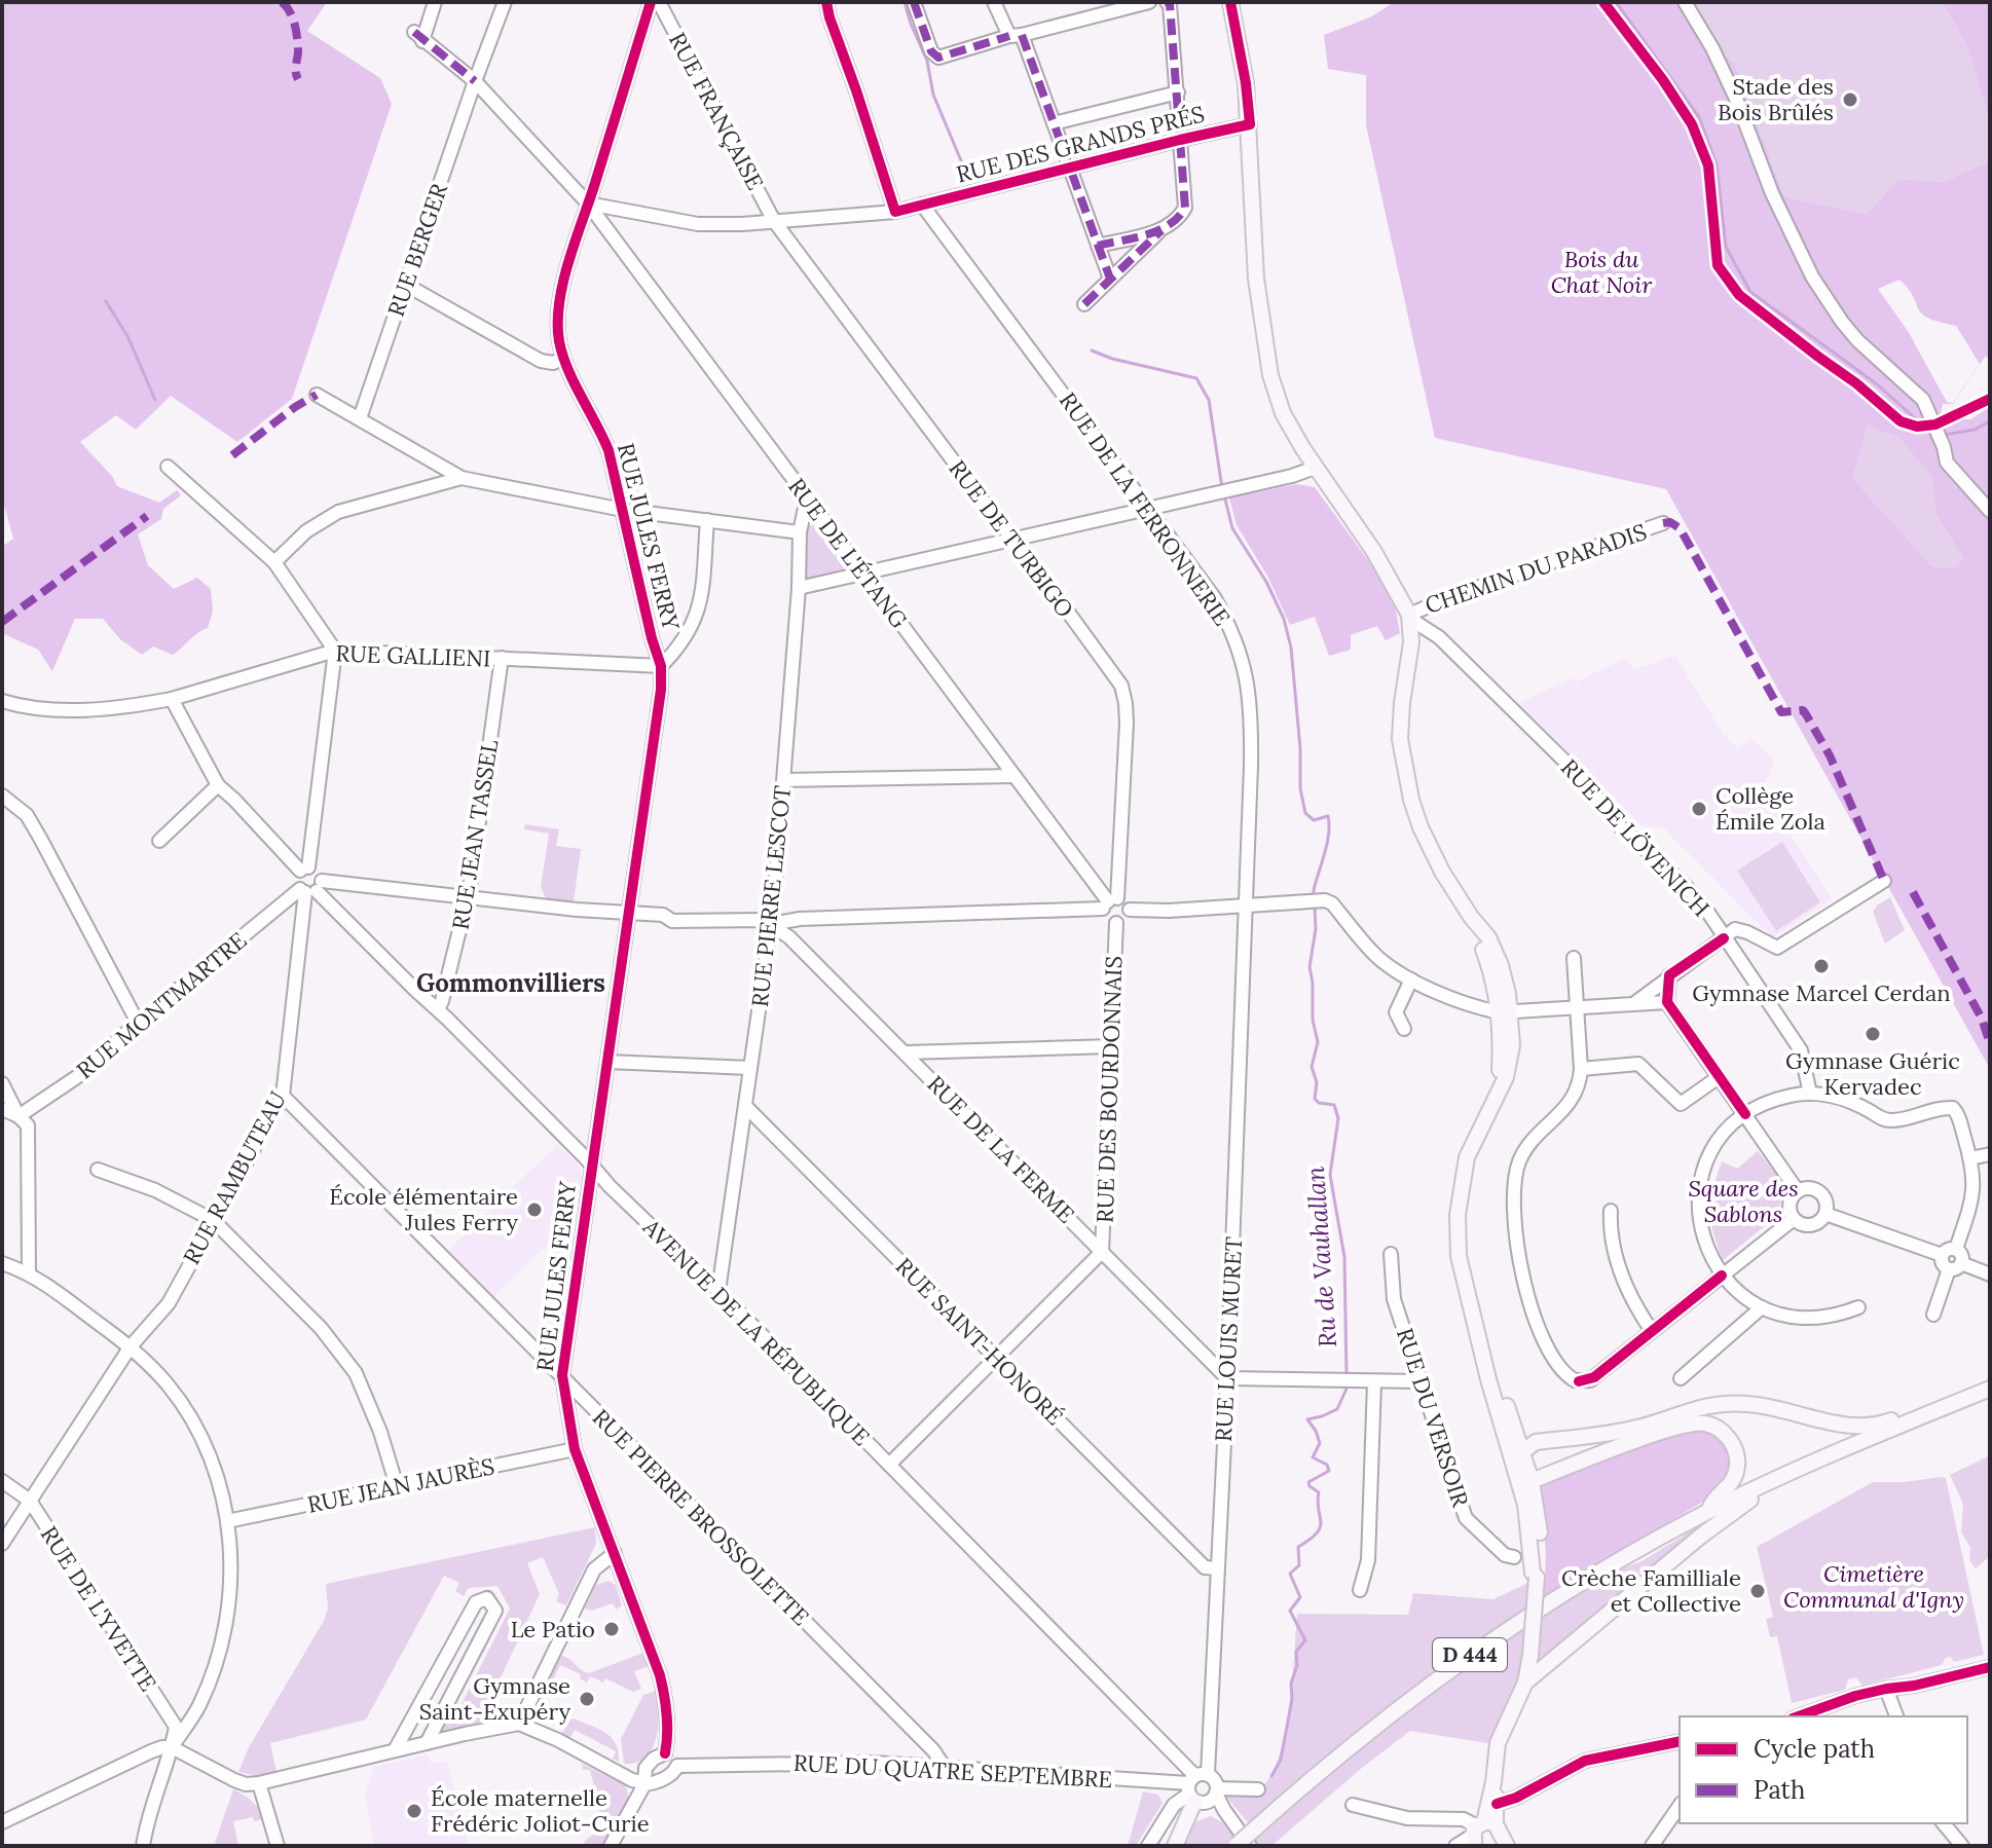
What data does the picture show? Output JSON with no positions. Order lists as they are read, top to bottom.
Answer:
{
  "streets": {
    "main road": ["D 444"],
    "street": [
      "RUE FRANÇAISE",
      "RUE DES GRANDS PRÉS",
      "RUE BERGER",
      "RUE DE LA FERRONNERIE",
      "RUE JULES FERRY",
      "RUE DE TURBIGO",
      "RUE DE L'ÉTANG",
      "CHEMIN DU PARADIS",
      "RUE GALLIENI",
      "RUE JEAN TASSEL",
      "RUE DE LÖVENICH",
      "RUE PIERRE LESCOT",
      "RUE MONTMARTRE",
      "RUE DES BOURDONNAIS",
      "RUE DE LA FERME",
      "RUE RAMBUTEAU",
      "AVENUE DE LA RÉPUBLIQUE",
      "RUE LOUIS MURET",
      "RUE SAINT-HONORÉ",
      "RUE DU VERSOIR",
      "RUE JEAN JAURÈS",
      "RUE PIERRE BROSSOLETTE",
      "RUE DE L'YVETTE",
      "RUE DU QUATRE SEPTEMBRE"
    ]
  },
  "crossings": [
    ["RUE FRANÇAISE", "RUE DES GRANDS PRÉS"],
    ["RUE FRANÇAISE", "RUE DE TURBIGO"],
    ["RUE DES GRANDS PRÉS", "RUE DE LA FERRONNERIE"],
    ["RUE DES GRANDS PRÉS", "RUE JULES FERRY"],
    ["RUE DES GRANDS PRÉS", "RUE DE TURBIGO"],
    ["RUE DES GRANDS PRÉS", "RUE DE L'ÉTANG"],
    ["RUE BERGER", "RUE DE L'ÉTANG"],
    ["RUE DE LA FERRONNERIE", "RUE LOUIS MURET"],
    ["RUE JULES FERRY", "RUE DE L'ÉTANG"],
    ["RUE JULES FERRY", "RUE GALLIENI"],
    ["RUE JULES FERRY", "AVENUE DE LA RÉPUBLIQUE"],
    ["RUE JULES FERRY", "RUE JEAN JAURÈS"],
    ["RUE JULES FERRY", "RUE PIERRE BROSSOLETTE"],
    ["RUE DE TURBIGO", "RUE DE L'ÉTANG"],
    ["RUE DE TURBIGO", "RUE DES BOURDONNAIS"],
    ["RUE DE L'ÉTANG", "RUE PIERRE LESCOT"],
    ["RUE DE L'ÉTANG", "RUE DES BOURDONNAIS"],
    ["CHEMIN DU PARADIS", "RUE DE LÖVENICH"],
    ["RUE GALLIENI", "RUE JEAN TASSEL"],
    ["RUE GALLIENI", "RUE RAMBUTEAU"],
    ["RUE GALLIENI", "AVENUE DE LA RÉPUBLIQUE"],
    ["RUE JEAN TASSEL", "AVENUE DE LA RÉPUBLIQUE"],
    ["RUE PIERRE LESCOT", "RUE DE LA FERME"],
    ["RUE PIERRE LESCOT", "AVENUE DE LA RÉPUBLIQUE"],
    ["RUE PIERRE LESCOT", "RUE SAINT-HONORÉ"],
    ["RUE MONTMARTRE", "RUE RAMBUTEAU"],
    ["RUE MONTMARTRE", "AVENUE DE LA RÉPUBLIQUE"],
    ["RUE DES BOURDONNAIS", "RUE DE LA FERME"],
    ["RUE DES BOURDONNAIS", "AVENUE DE LA RÉPUBLIQUE"],
    ["RUE DES BOURDONNAIS", "RUE SAINT-HONORÉ"],
    ["RUE DE LA FERME", "RUE LOUIS MURET"],
    ["RUE RAMBUTEAU", "AVENUE DE LA RÉPUBLIQUE"],
    ["RUE RAMBUTEAU", "RUE PIERRE BROSSOLETTE"],
    ["RUE RAMBUTEAU", "RUE DE L'YVETTE"],
    ["AVENUE DE LA RÉPUBLIQUE", "RUE LOUIS MURET"],
    ["AVENUE DE LA RÉPUBLIQUE", "RUE DU QUATRE SEPTEMBRE"],
    ["RUE LOUIS MURET", "RUE SAINT-HONORÉ"],
    ["RUE LOUIS MURET", "RUE DU QUATRE SEPTEMBRE"],
    ["RUE PIERRE BROSSOLETTE", "RUE DU QUATRE SEPTEMBRE"]
  ],
  "districts": ["Gommonvilliers"],
  "water": ["Ru de Vauhallan"],
  "parks": ["Bois du Chat Noir", "Square des Sablons", "Cimetière Communal d'Igny"],
  "places": [
    "Stade des Bois Brûlés",
    "Collège Émile Zola",
    "Gymnase Marcel Cerdan",
    "Gymnase Guéric Kervadec",
    "École élémentaire Jules Ferry",
    "Crèche Familliale et Collective",
    "Le Patio",
    "Gymnase Saint-Exupéry",
    "École maternelle Frédéric Joliot-Curie"
  ],
  "legend": ["Cycle path", "Path"]
}
